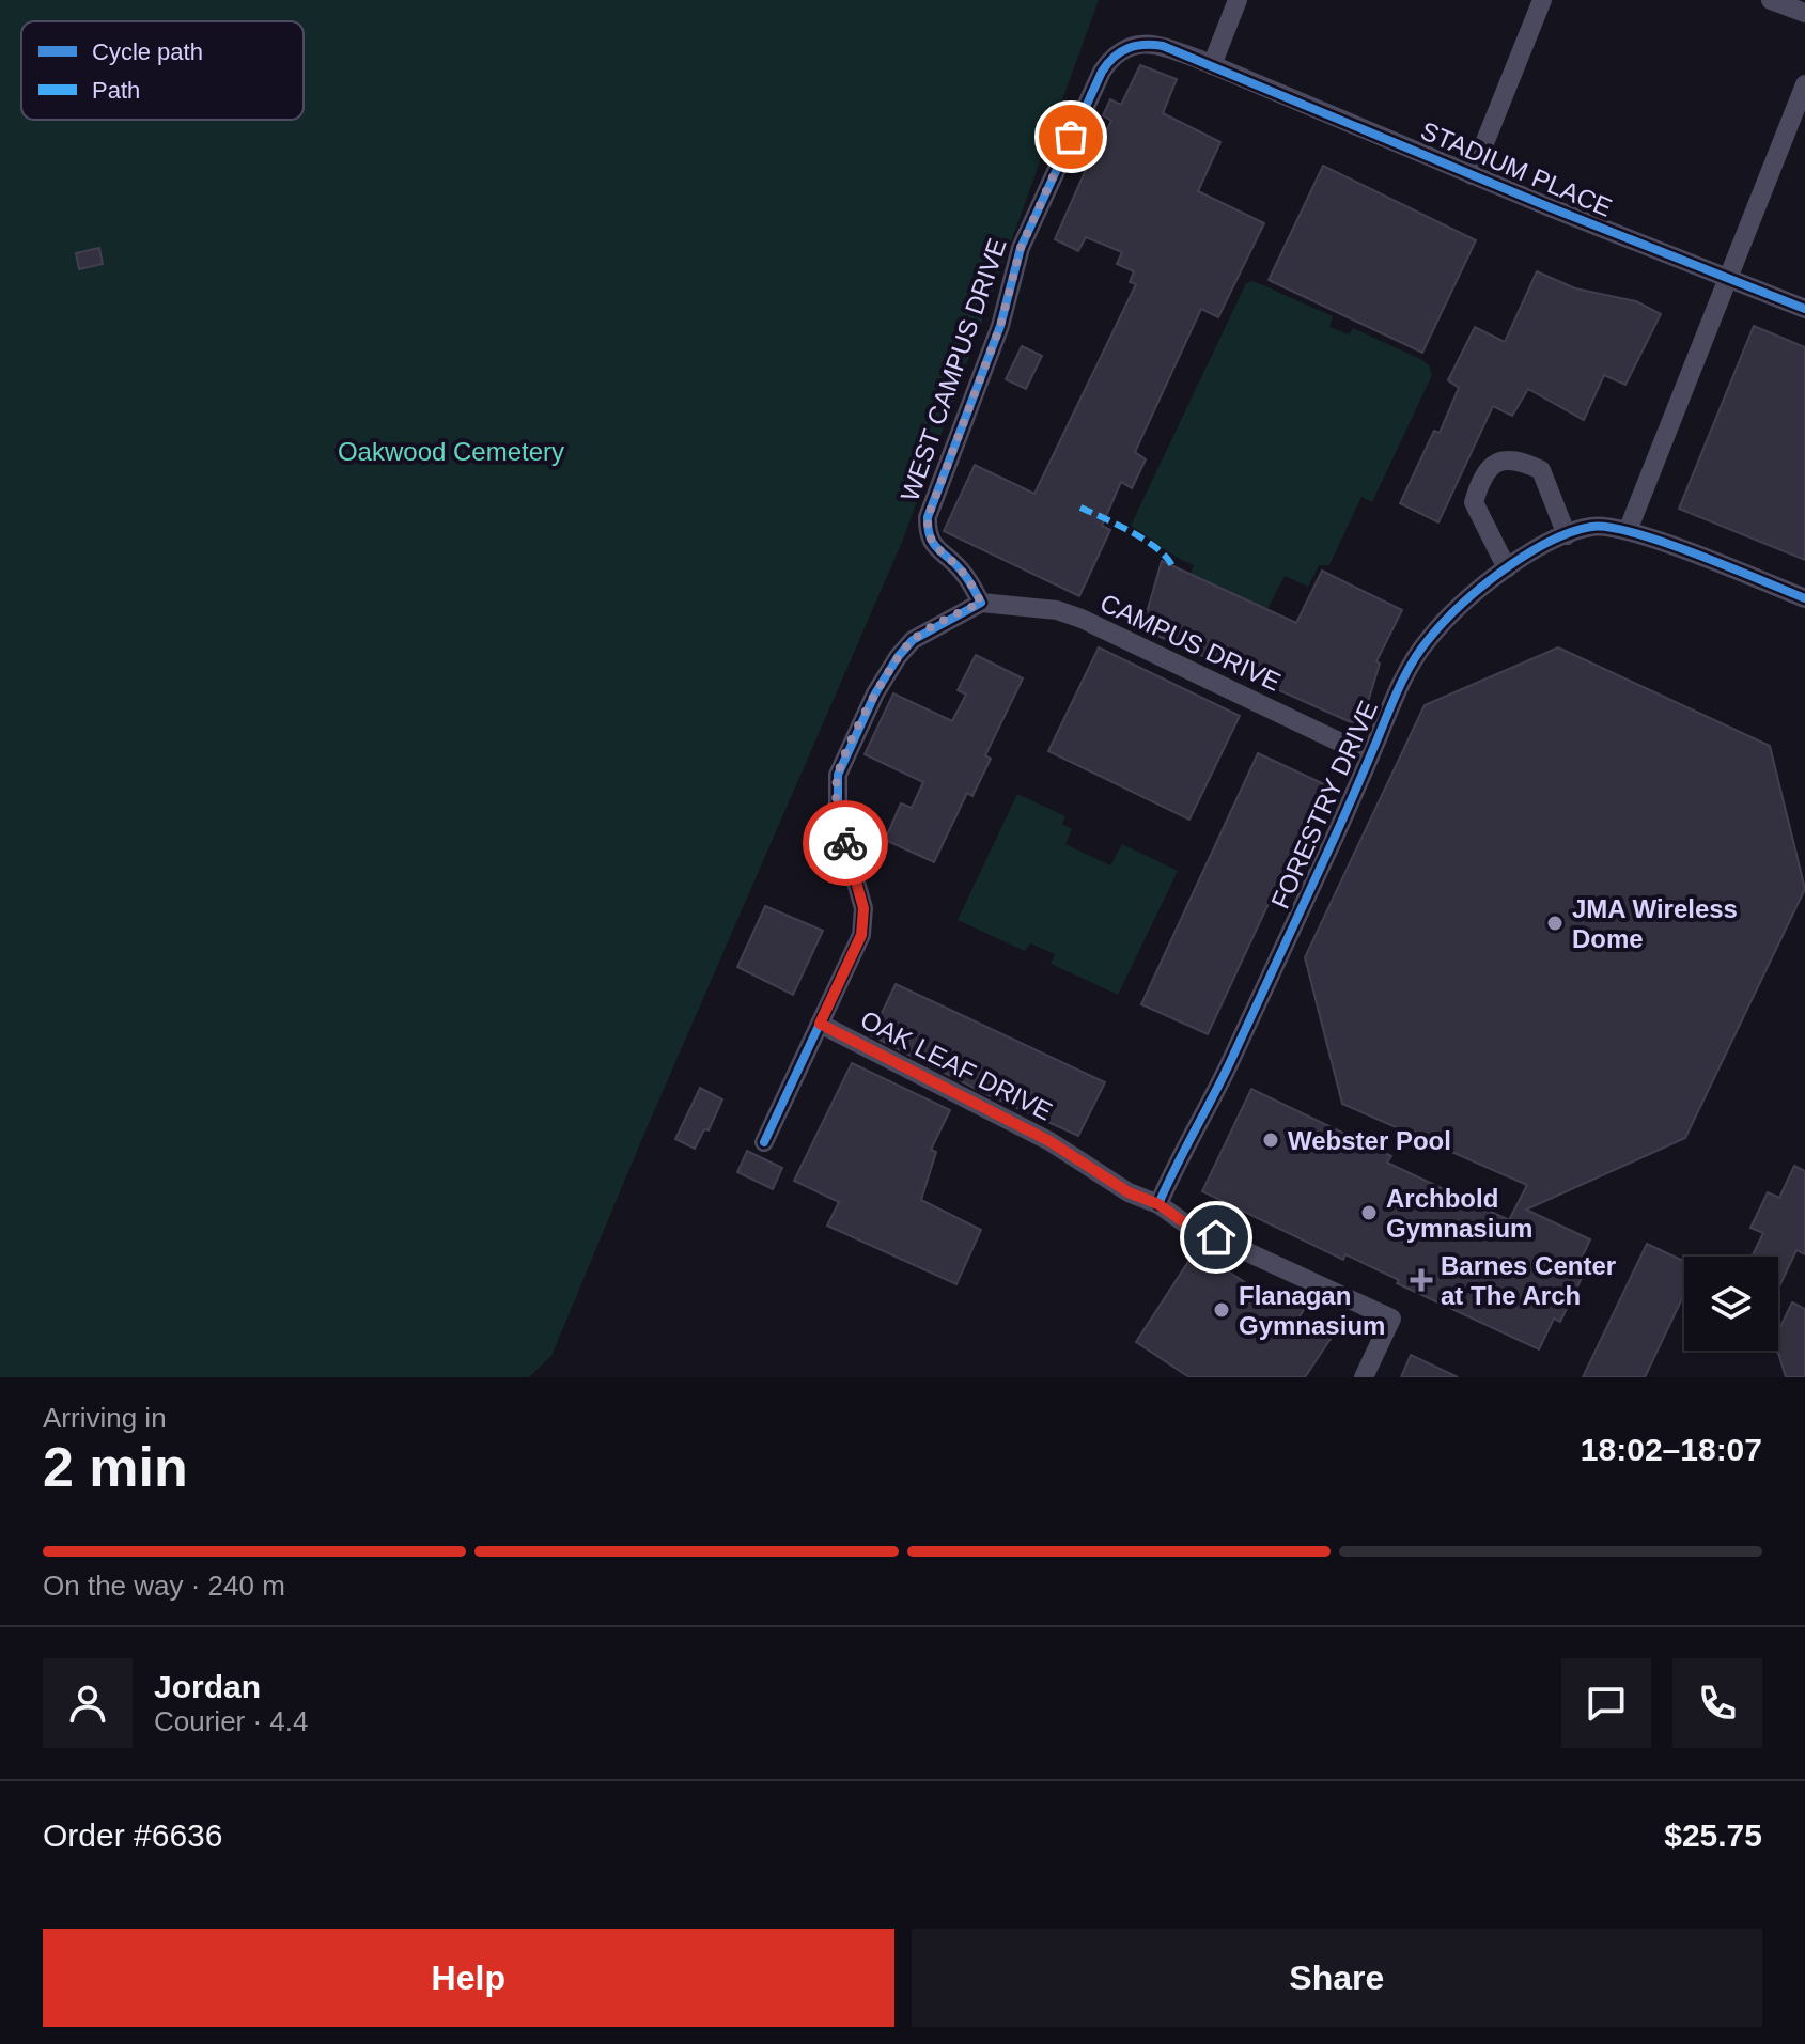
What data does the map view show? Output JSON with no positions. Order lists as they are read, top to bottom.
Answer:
{
  "streets": {
    "street": [
      "STADIUM PLACE",
      "WEST CAMPUS DRIVE",
      "CAMPUS DRIVE",
      "FORESTRY DRIVE",
      "OAK LEAF DRIVE"
    ]
  },
  "crossings": [
    ["STADIUM PLACE", "WEST CAMPUS DRIVE"],
    ["WEST CAMPUS DRIVE", "CAMPUS DRIVE"],
    ["CAMPUS DRIVE", "FORESTRY DRIVE"],
    ["FORESTRY DRIVE", "OAK LEAF DRIVE"]
  ],
  "parks": ["Oakwood Cemetery"],
  "places": {
    "other": [
      "JMA Wireless Dome",
      "Webster Pool",
      "Archbold Gymnasium",
      "Flanagan Gymnasium"
    ],
    "health": ["Barnes Center at The Arch"]
  },
  "legend": ["Cycle path", "Path"],
  "page": {
    "heading": ["2 min", "Arriving in", "18:02–18:07"],
    "panel": [
      "Jordan",
      "Courier · 4.4",
      "Order #6636",
      "$25.75"
    ],
    "bar": "On the way · 240 m",
    "buttons": ["Help", "Share"]
  }
}
